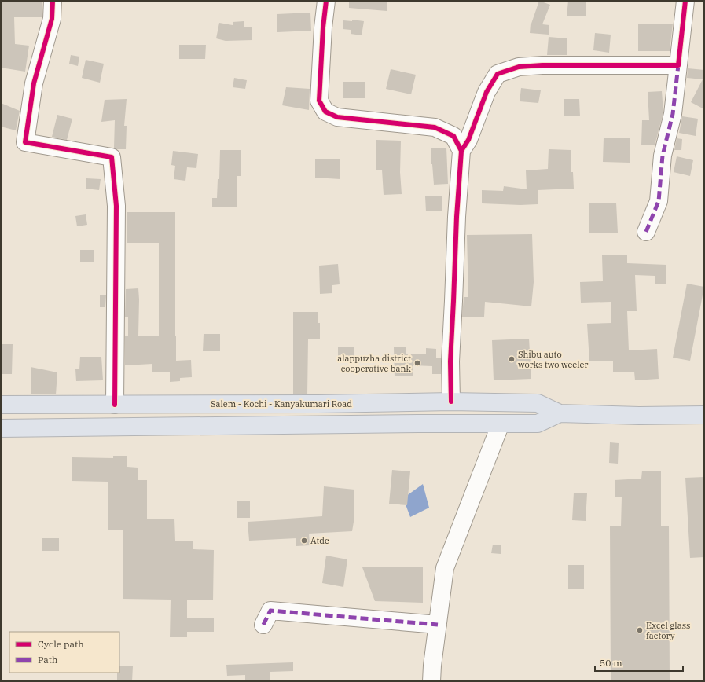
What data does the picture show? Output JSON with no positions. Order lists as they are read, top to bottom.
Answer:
{
  "streets": {
    "highway": ["Salem - Kochi - Kanyakumari Road"]
  },
  "places": [
    "Shibu auto works two weeler",
    "alappuzha district cooperative bank",
    "Atdc",
    "Excel glass factory"
  ],
  "legend": ["Cycle path", "Path"],
  "scale_bar": "50 m"
}
